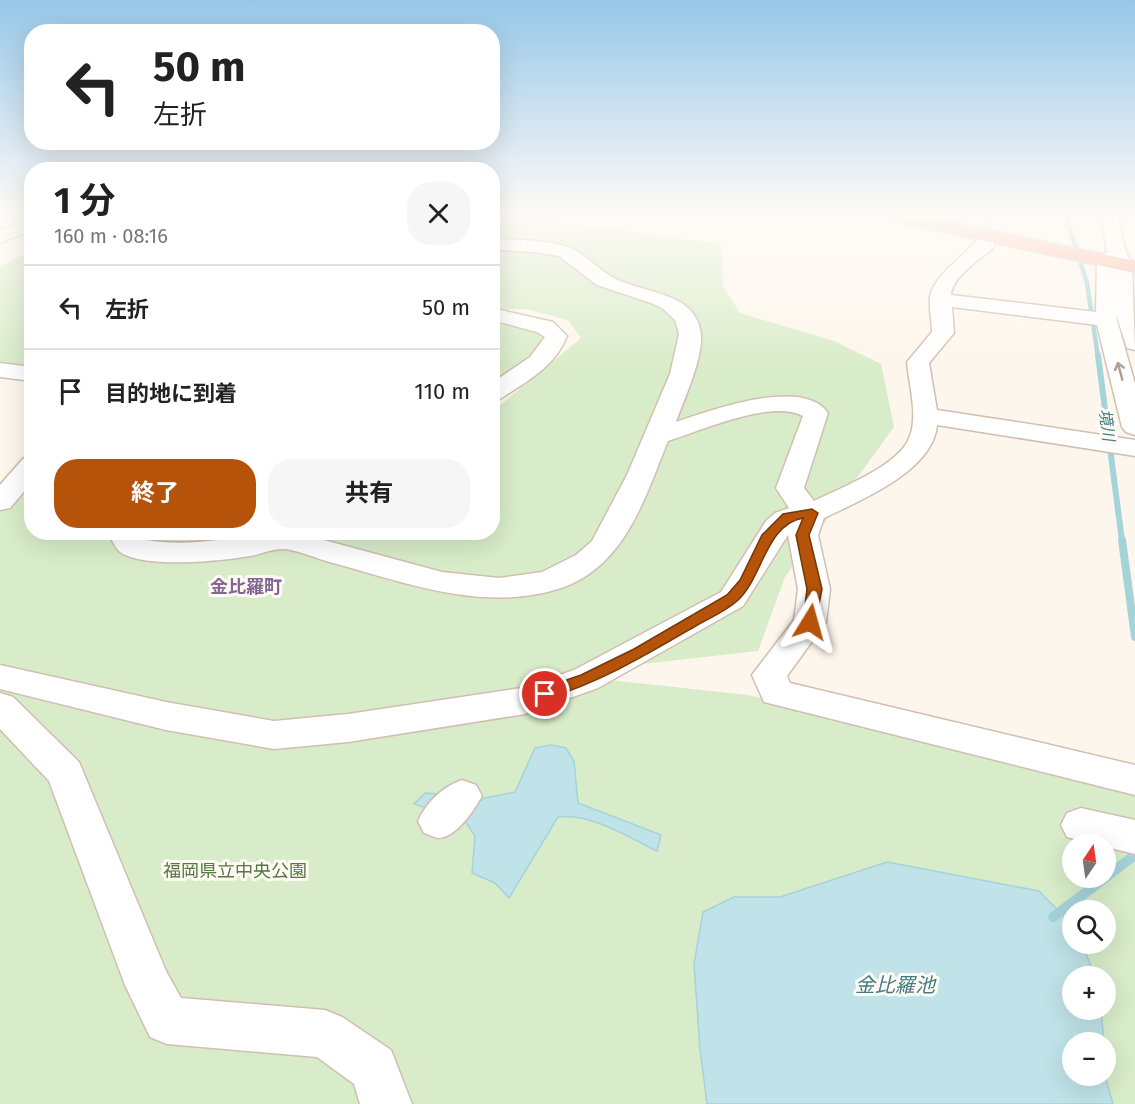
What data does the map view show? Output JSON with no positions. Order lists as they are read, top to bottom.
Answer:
{
  "districts": ["金比羅町"],
  "water": ["境川", "金比羅池"],
  "parks": ["福岡県立中央公園"],
  "north": "top",
  "page": {
    "turn": ["50 m", "左折"],
    "heading": ["1 分", "160 m · 08:16"],
    "list": [
      {
        "name": "左折",
        "value": "50 m"
      },
      {
        "name": "目的地に到着",
        "value": "110 m"
      }
    ],
    "buttons": ["終了", "共有"],
    "map_buttons": ["+", "−"]
  }
}
